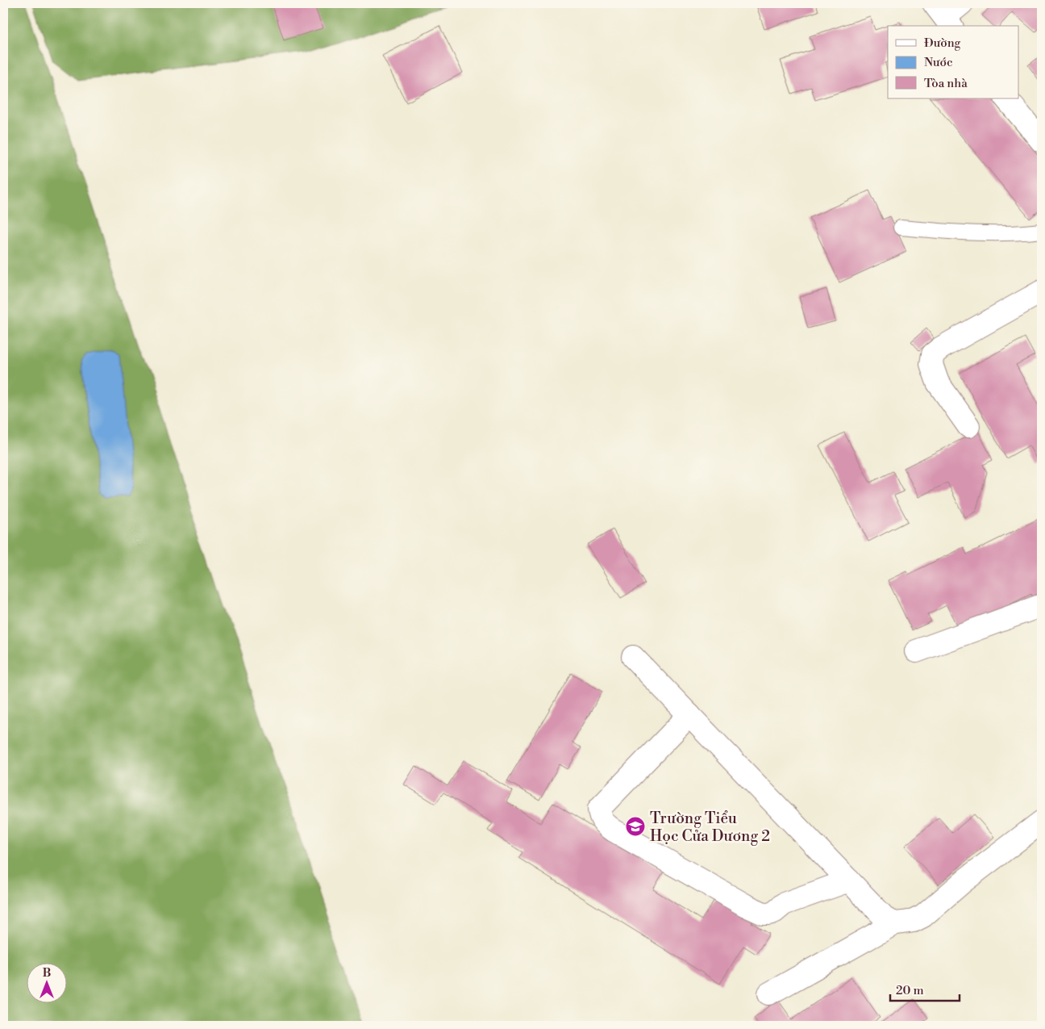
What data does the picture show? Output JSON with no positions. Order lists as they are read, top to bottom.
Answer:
{
  "places": {
    "school or university": ["Trường Tiểu Học Cửa Dương 2"]
  },
  "legend": ["Đường", "Nước", "Tòa nhà"],
  "scale_bar": "20 m",
  "north": "top"
}
